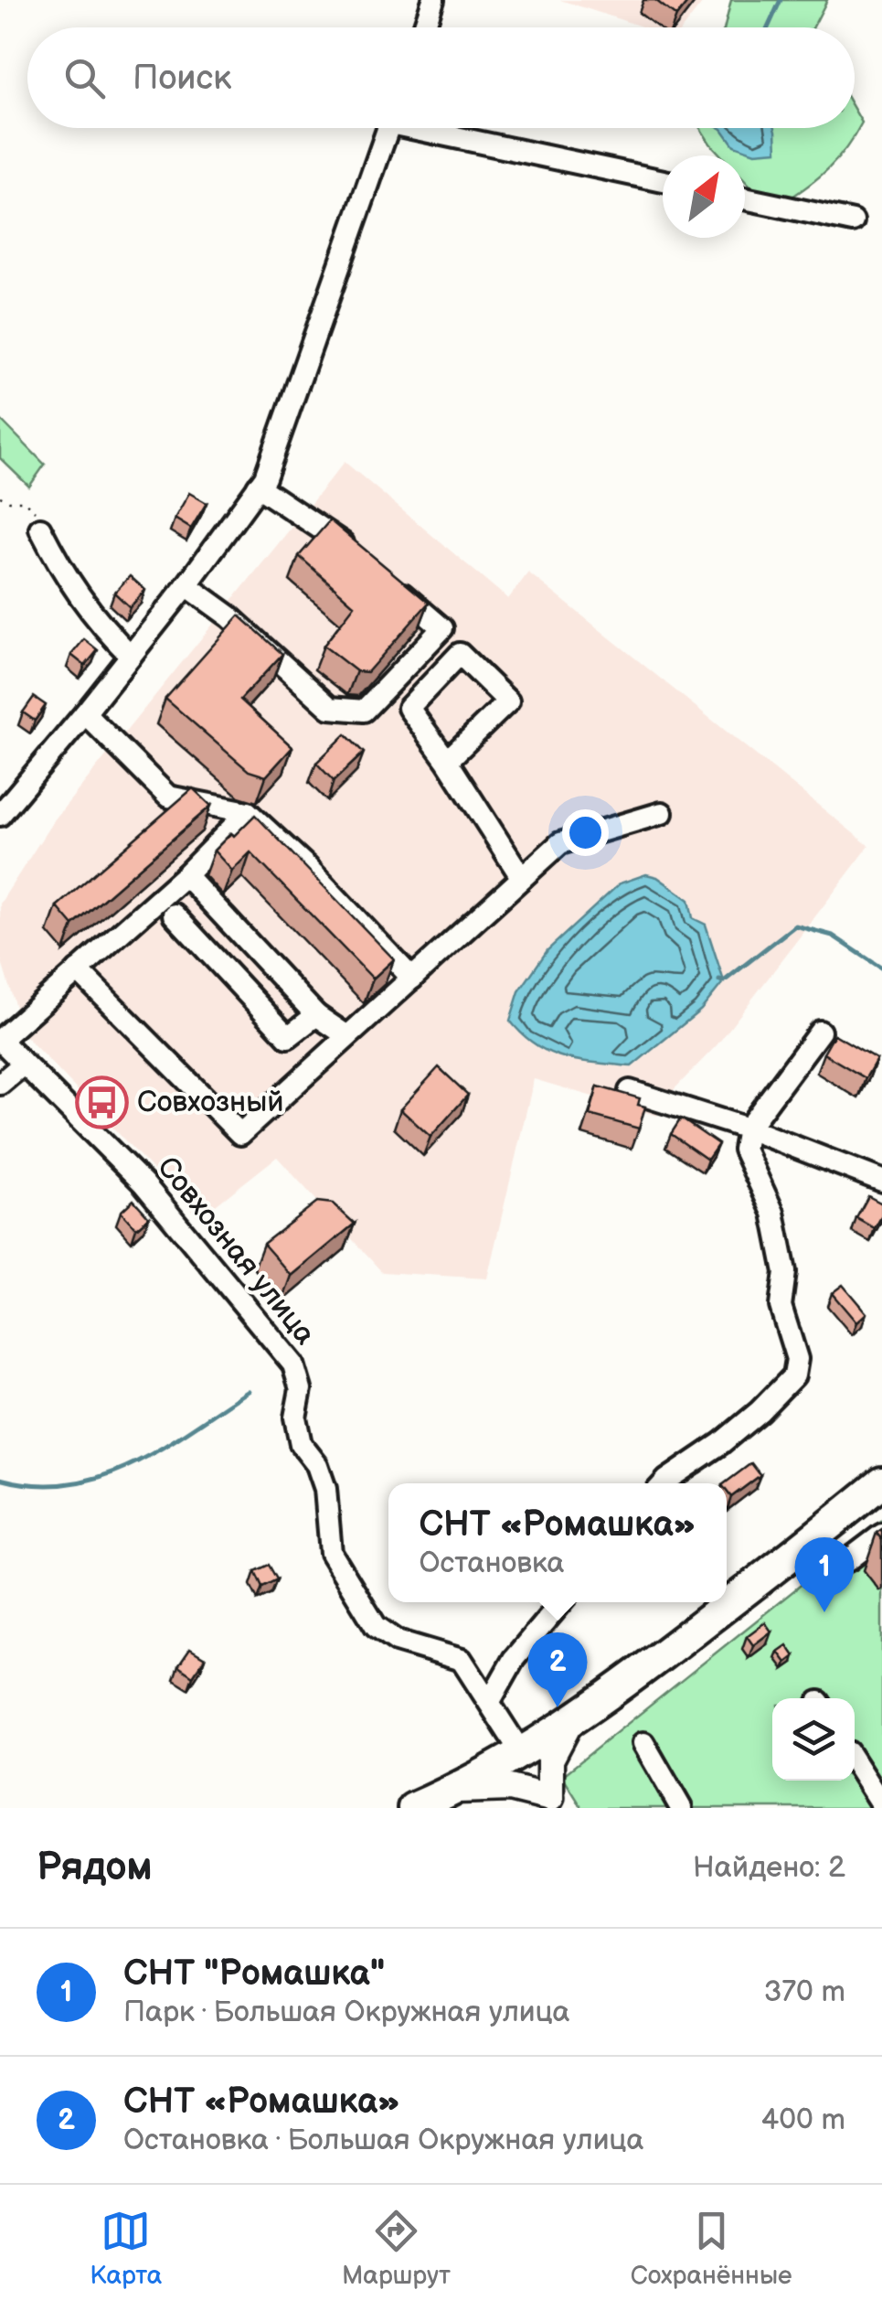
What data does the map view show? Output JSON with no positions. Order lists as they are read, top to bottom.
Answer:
{
  "streets": {
    "street": ["Совхозная улица"]
  },
  "places": {
    "bus stop": ["Совхозный"]
  },
  "north": "top right",
  "page": {
    "search": "Поиск",
    "popup": ["СНТ «Ромашка»", "Остановка"],
    "pins": ["1", "2"],
    "heading": ["Рядом", "Найдено: 2"],
    "list": [
      {
        "mark": "1",
        "name": "СНТ \"Ромашка\"",
        "note": "Парк · Большая Окружная улица",
        "value": "370 m"
      },
      {
        "mark": "2",
        "name": "СНТ «Ромашка»",
        "note": "Остановка · Большая Окружная улица",
        "value": "400 m"
      }
    ],
    "nav": ["Карта", "Маршрут", "Сохранённые"]
  }
}
